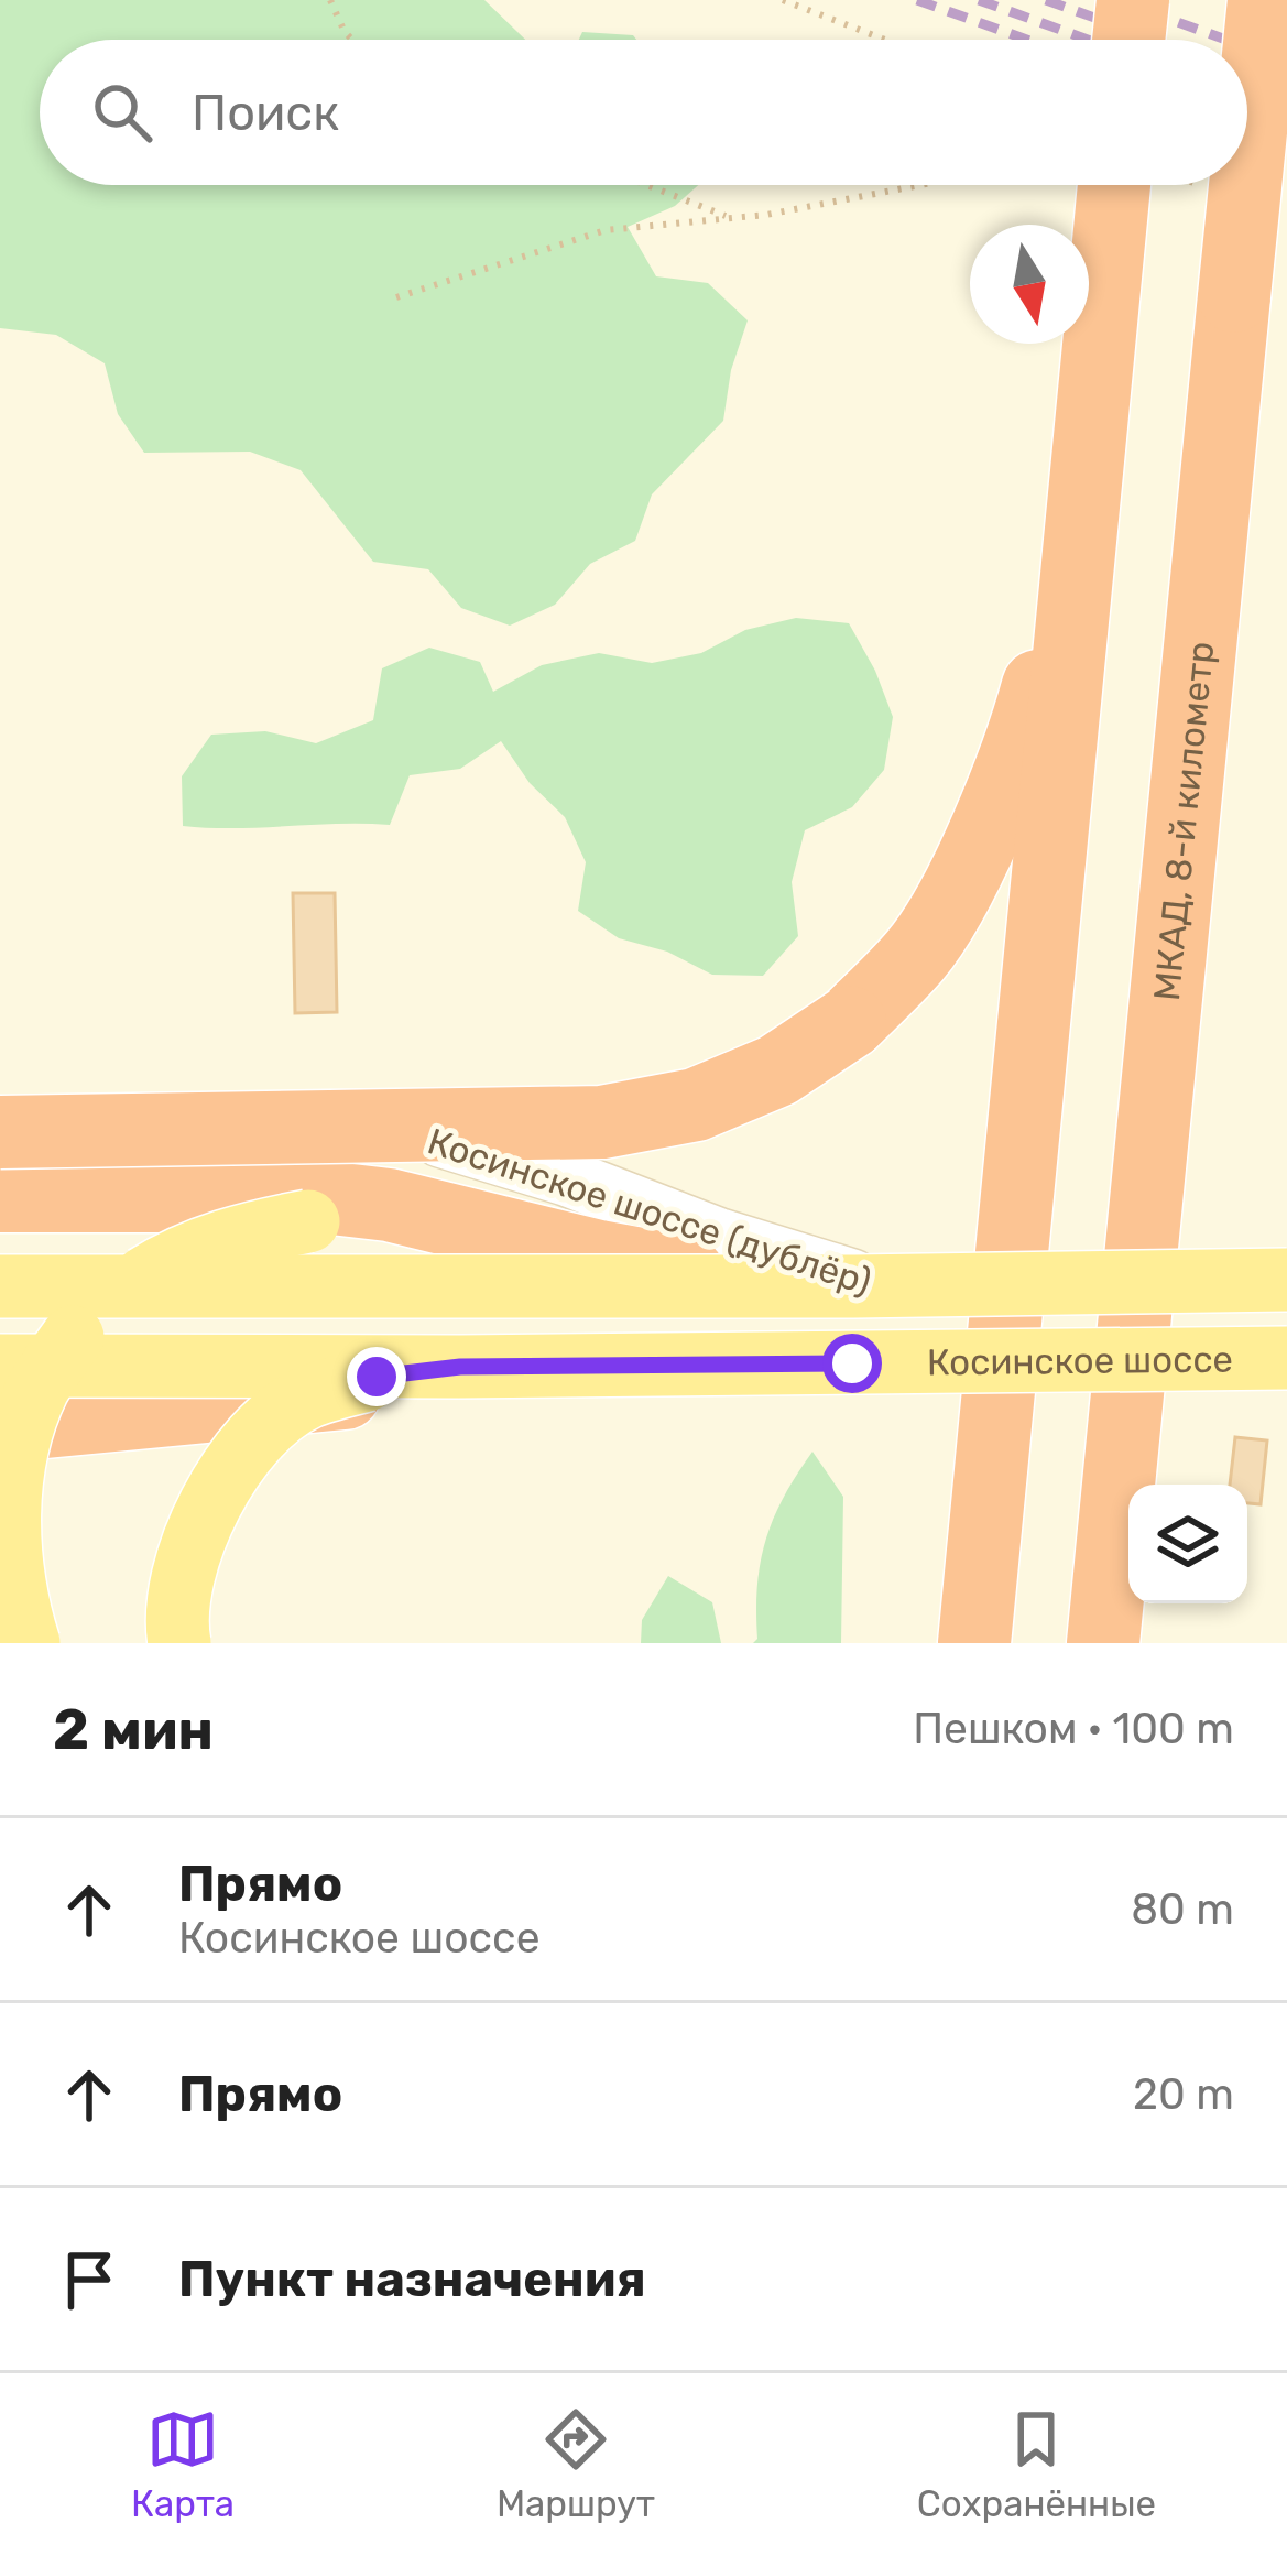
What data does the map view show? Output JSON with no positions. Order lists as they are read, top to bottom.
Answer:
{
  "streets": {
    "highway": ["МКАД, 8-й километр"],
    "main road": ["Косинское шоссе (дублёр)", "Косинское шоссе"]
  },
  "north": "bottom",
  "page": {
    "search": "Поиск",
    "heading": ["2 мин", "Пешком · 100 m"],
    "list": [
      ["Прямо", "Косинское шоссе", "80 m"],
      ["Прямо", "20 m"],
      "Пункт назначения"
    ],
    "nav": ["Карта", "Маршрут", "Сохранённые"]
  }
}
